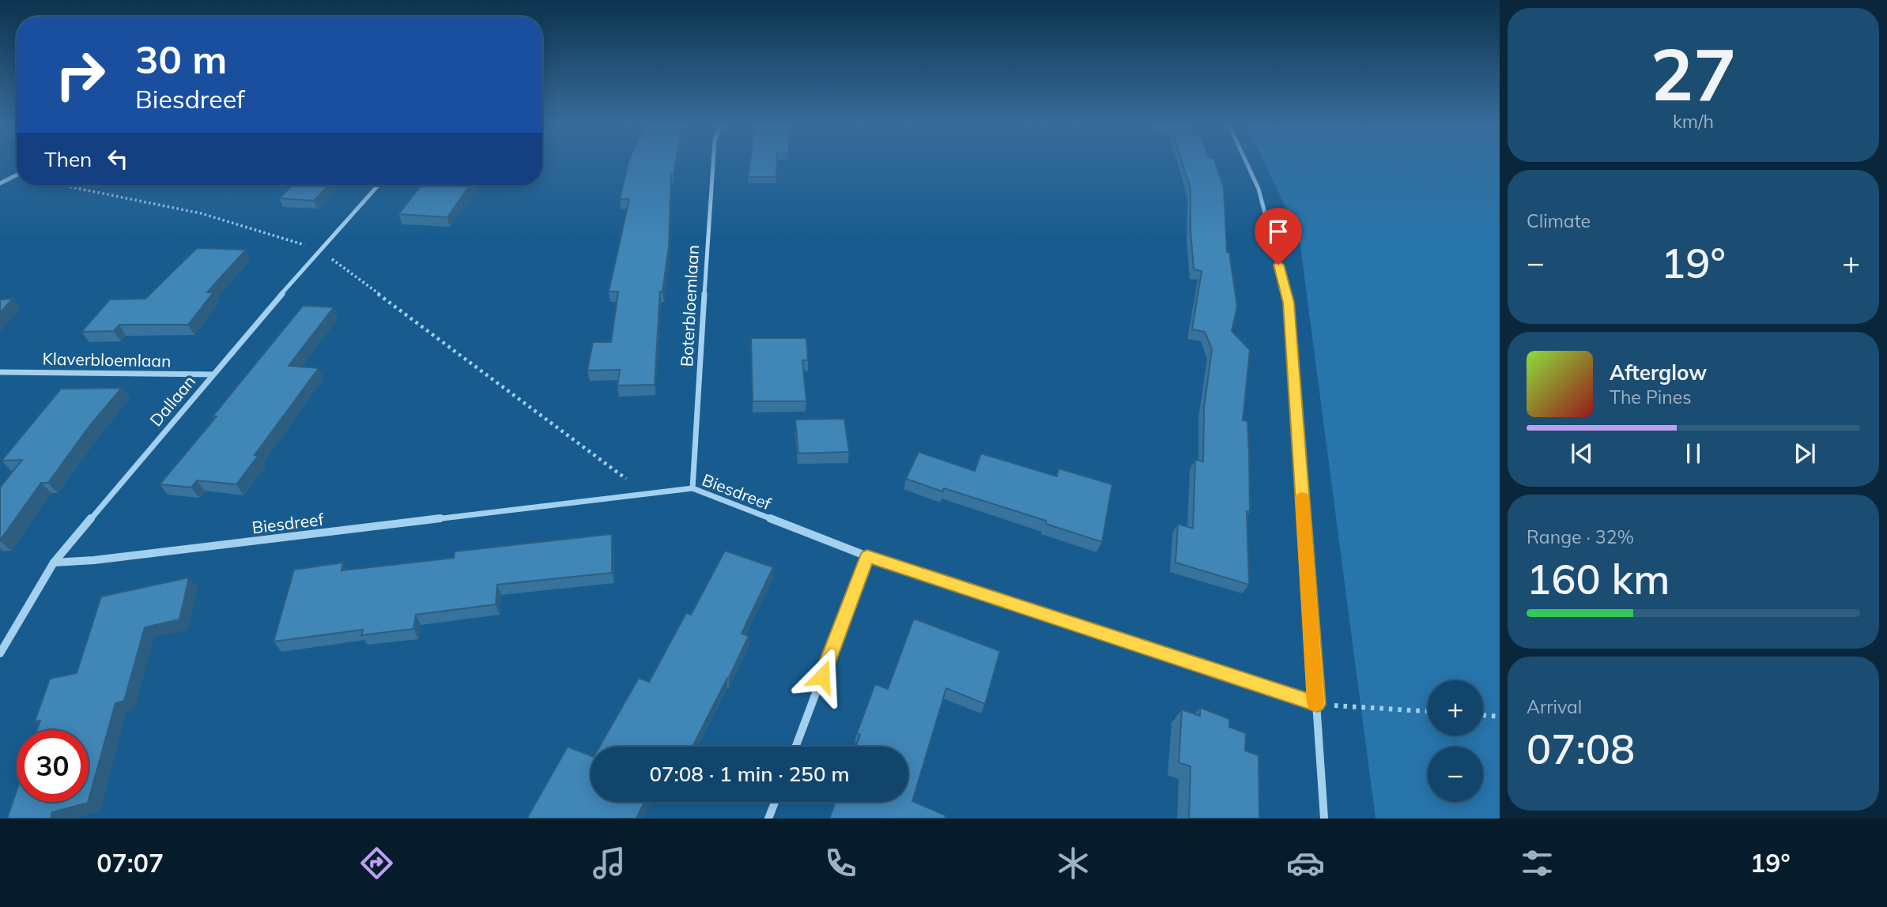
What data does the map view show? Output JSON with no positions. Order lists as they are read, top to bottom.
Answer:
{
  "streets": {
    "street": [
      "Boterbloemlaan",
      "Klaverbloemlaan",
      "Dallaan",
      "Biesdreef"
    ]
  },
  "crossings": [
    ["Boterbloemlaan", "Biesdreef"],
    ["Klaverbloemlaan", "Dallaan"],
    ["Dallaan", "Biesdreef"]
  ],
  "page": {
    "tile": [
      ["27", "km/h"],
      "Climate",
      ["Range · 32%", "160 km"],
      ["Arrival", "07:08"]
    ],
    "turn": ["30 m", "Biesdreef"],
    "then": "Then",
    "heat": ["−", "19°", "+"],
    "song": ["Afterglow", "The Pines"],
    "map_buttons": ["+", "−"],
    "limit": "30",
    "trip": "07:08 · 1 min · 250 m",
    "tabs": ["07:07", "19°"]
  }
}
